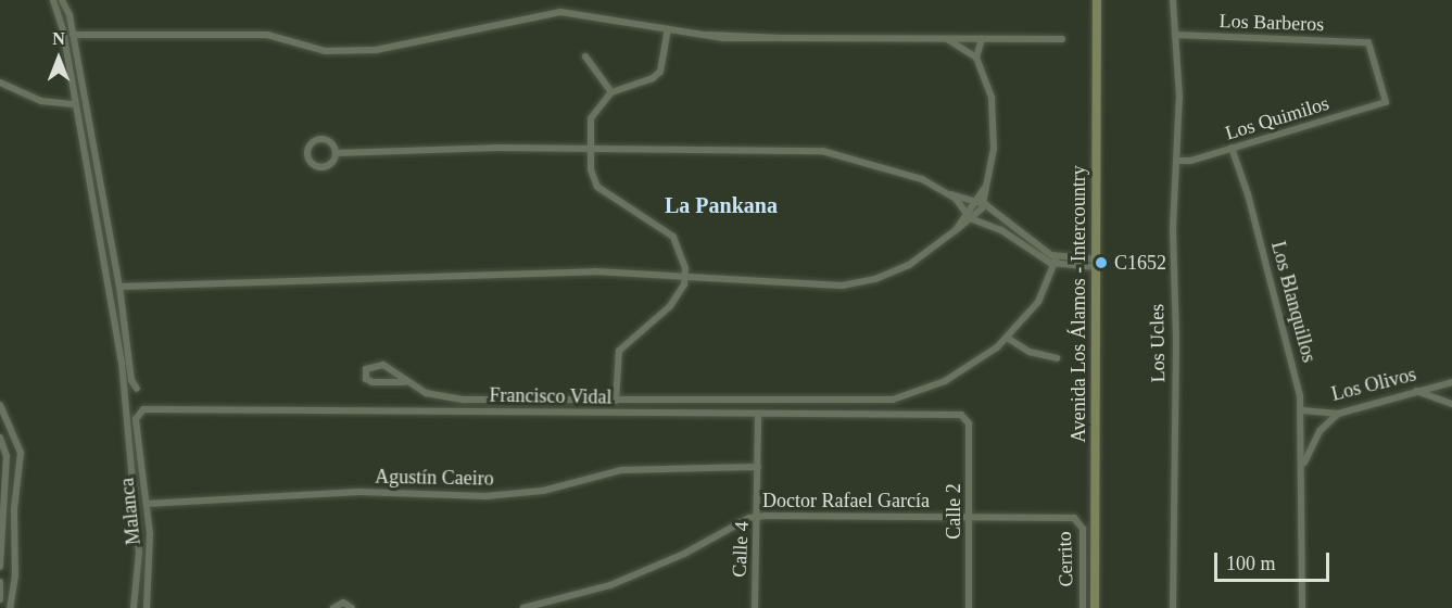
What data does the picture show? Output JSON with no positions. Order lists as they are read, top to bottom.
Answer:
{
  "streets": {
    "main road": ["Avenida Los Álamos - Intercountry"],
    "street": [
      "Los Barberos",
      "Los Quimilos",
      "Los Blanquillos",
      "Los Ucles",
      "Los Olivos",
      "Francisco Vidal",
      "Agustín Caeiro",
      "Doctor Rafael García",
      "Malanca",
      "Calle 2",
      "Calle 4",
      "Cerrito"
    ]
  },
  "crossings": [
    ["Los Barberos", "Los Quimilos"],
    ["Los Barberos", "Los Ucles"],
    ["Los Quimilos", "Los Blanquillos"],
    ["Los Quimilos", "Los Ucles"],
    ["Los Blanquillos", "Los Olivos"],
    ["Francisco Vidal", "Malanca"],
    ["Francisco Vidal", "Calle 2"],
    ["Francisco Vidal", "Calle 4"],
    ["Agustín Caeiro", "Malanca"],
    ["Agustín Caeiro", "Calle 4"],
    ["Doctor Rafael García", "Calle 2"],
    ["Doctor Rafael García", "Calle 4"],
    ["Doctor Rafael García", "Cerrito"]
  ],
  "districts": ["La Pankana"],
  "places": ["C1652"],
  "scale_bar": "100 m",
  "north": "top"
}
